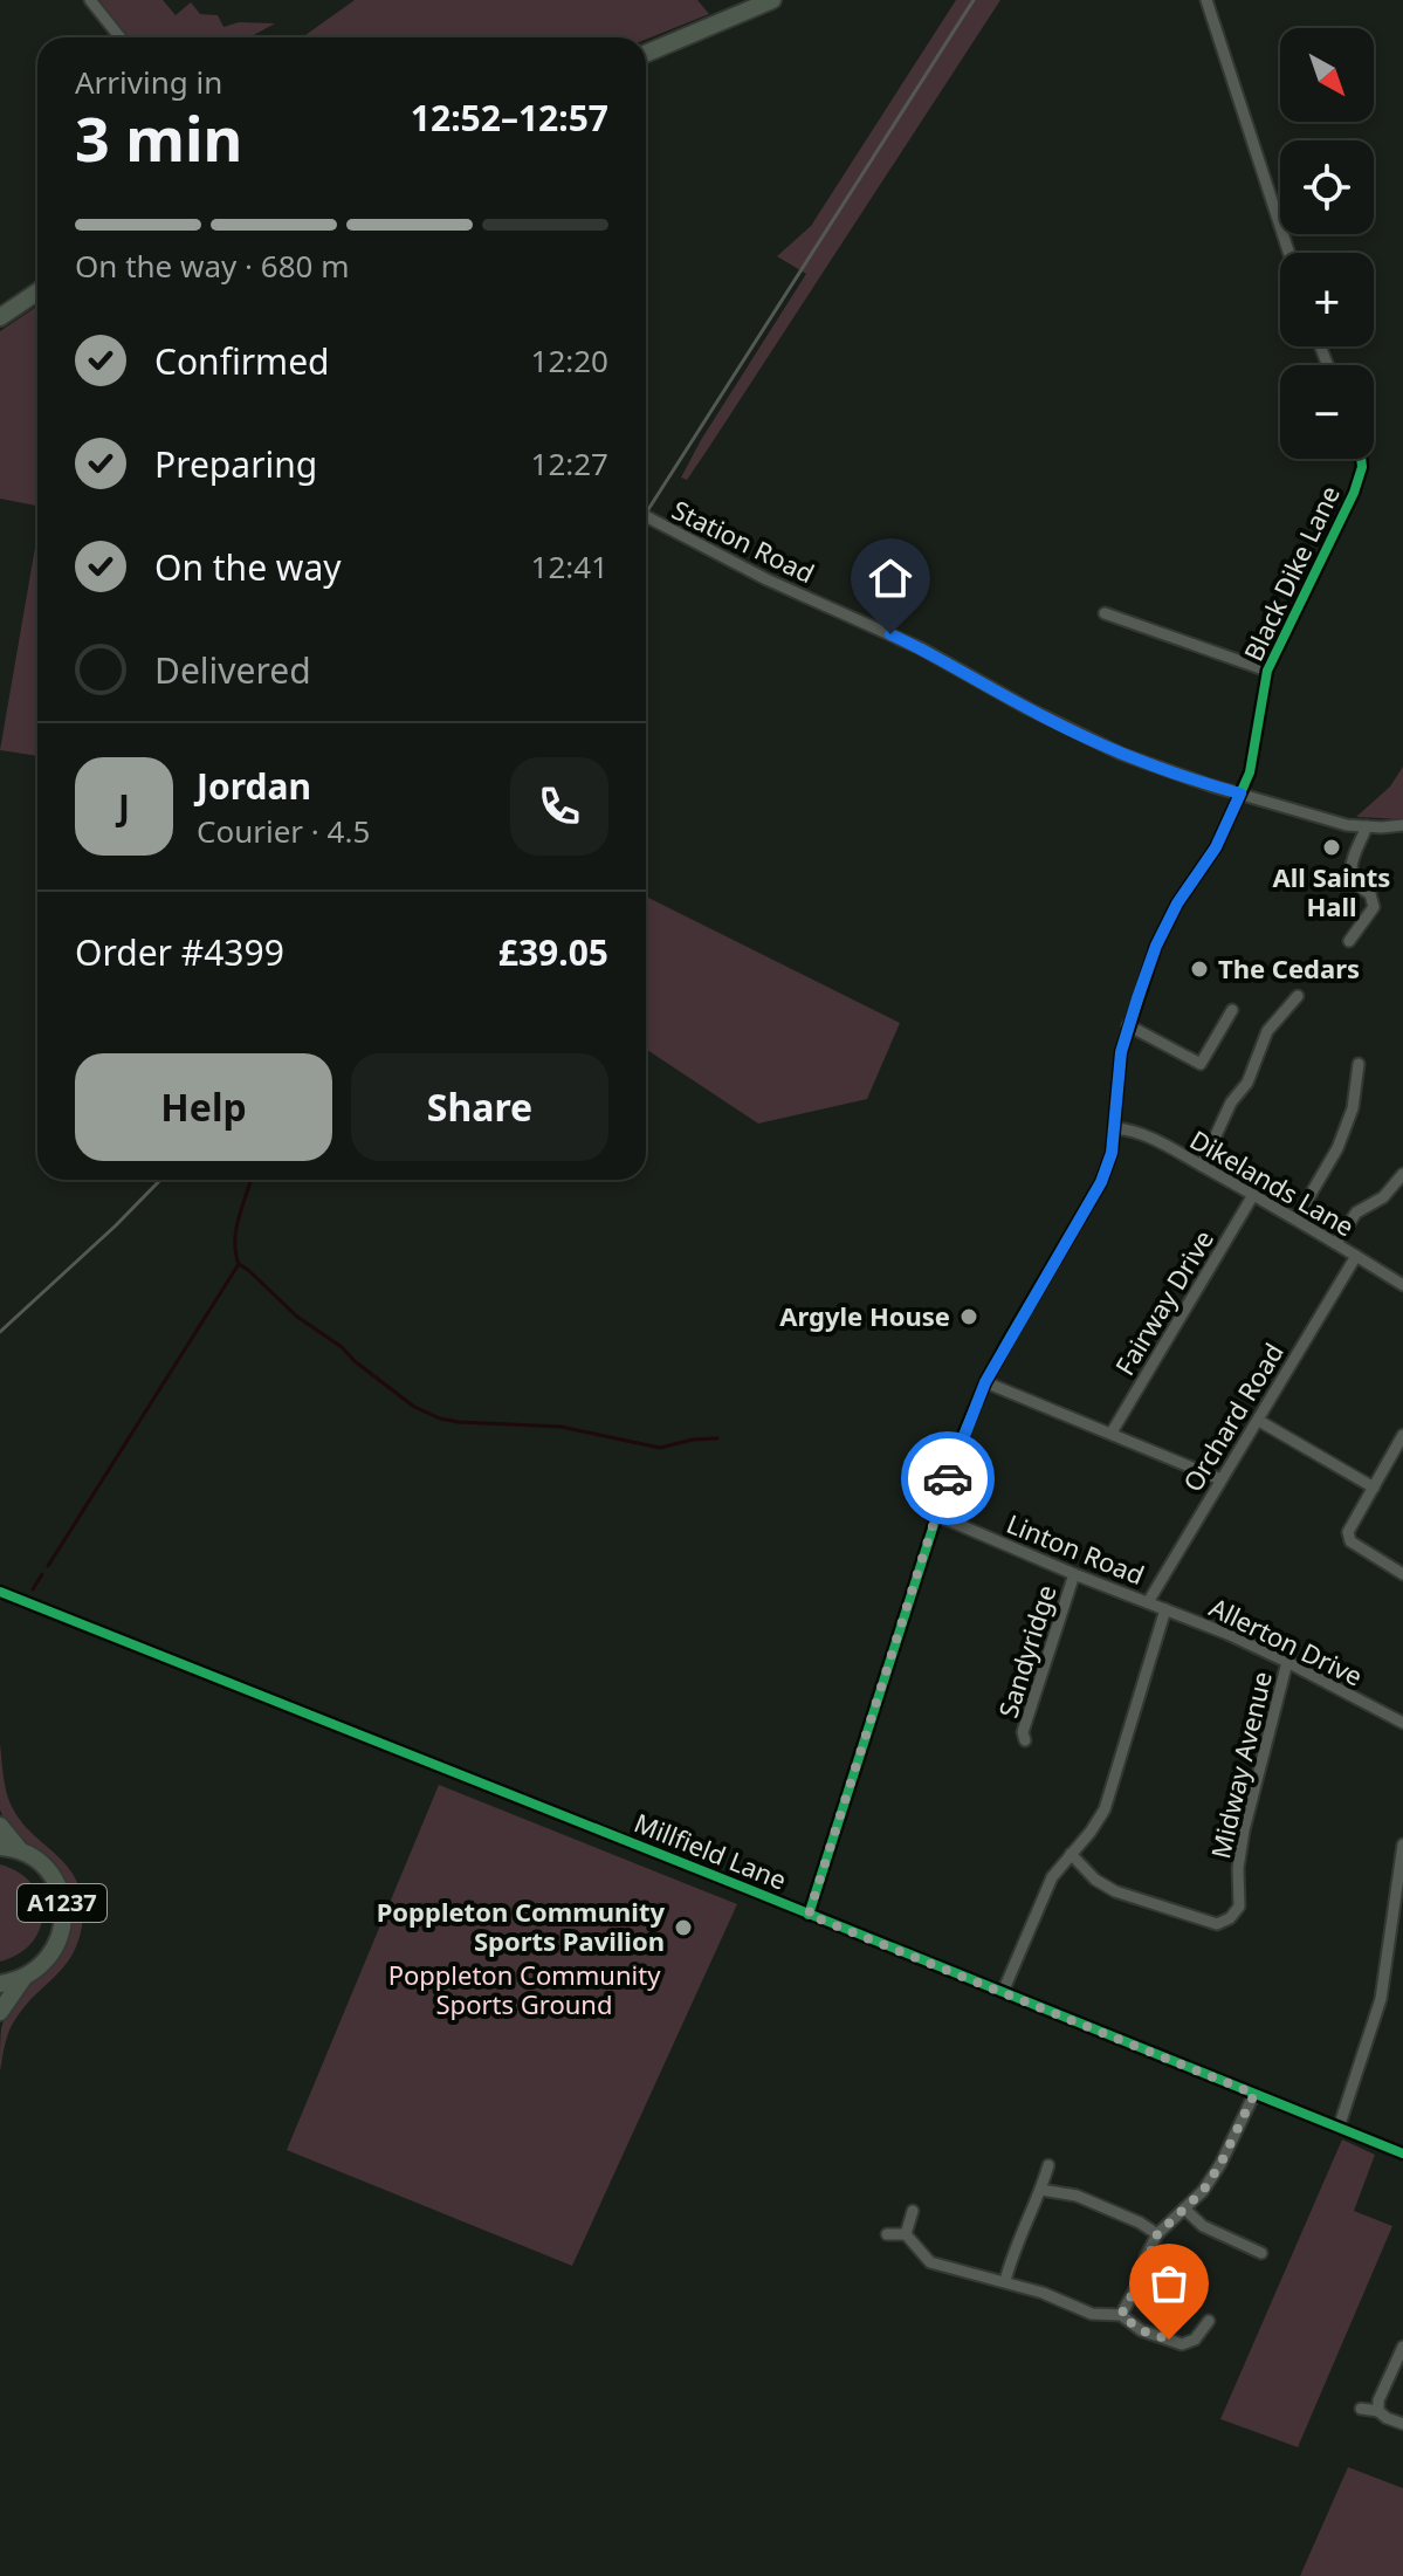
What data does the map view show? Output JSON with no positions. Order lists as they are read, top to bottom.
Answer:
{
  "streets": {
    "highway": ["A1237"],
    "street": [
      "Station Road",
      "Black Dike Lane",
      "Dikelands Lane",
      "Fairway Drive",
      "Orchard Road",
      "Linton Road",
      "Allerton Drive",
      "Sandyridge",
      "Midway Avenue",
      "Millfield Lane"
    ]
  },
  "crossings": [
    ["Station Road", "Black Dike Lane"],
    ["Black Dike Lane", "Dikelands Lane"],
    ["Black Dike Lane", "Linton Road"],
    ["Black Dike Lane", "Millfield Lane"],
    ["Dikelands Lane", "Fairway Drive"],
    ["Dikelands Lane", "Orchard Road"],
    ["Orchard Road", "Linton Road"],
    ["Orchard Road", "Allerton Drive"],
    ["Linton Road", "Allerton Drive"],
    ["Linton Road", "Sandyridge"],
    ["Allerton Drive", "Midway Avenue"]
  ],
  "parks": ["Poppleton Community Sports Ground"],
  "places": [
    "All Saints Hall",
    "The Cedars",
    "Argyle House",
    "Poppleton Community Sports Pavilion"
  ],
  "north": "bottom right",
  "page": {
    "map_buttons": ["+", "−"],
    "heading": ["3 min", "Arriving in", "12:52–12:57"],
    "panel": [
      "Jordan",
      "Courier · 4.5",
      "Order #4399",
      "£39.05"
    ],
    "bar": "On the way · 680 m",
    "list": [
      ["Confirmed", "12:20"],
      ["Preparing", "12:27"],
      ["On the way", "12:41"],
      "Delivered"
    ],
    "round": "J",
    "buttons": ["Help", "Share"]
  }
}
